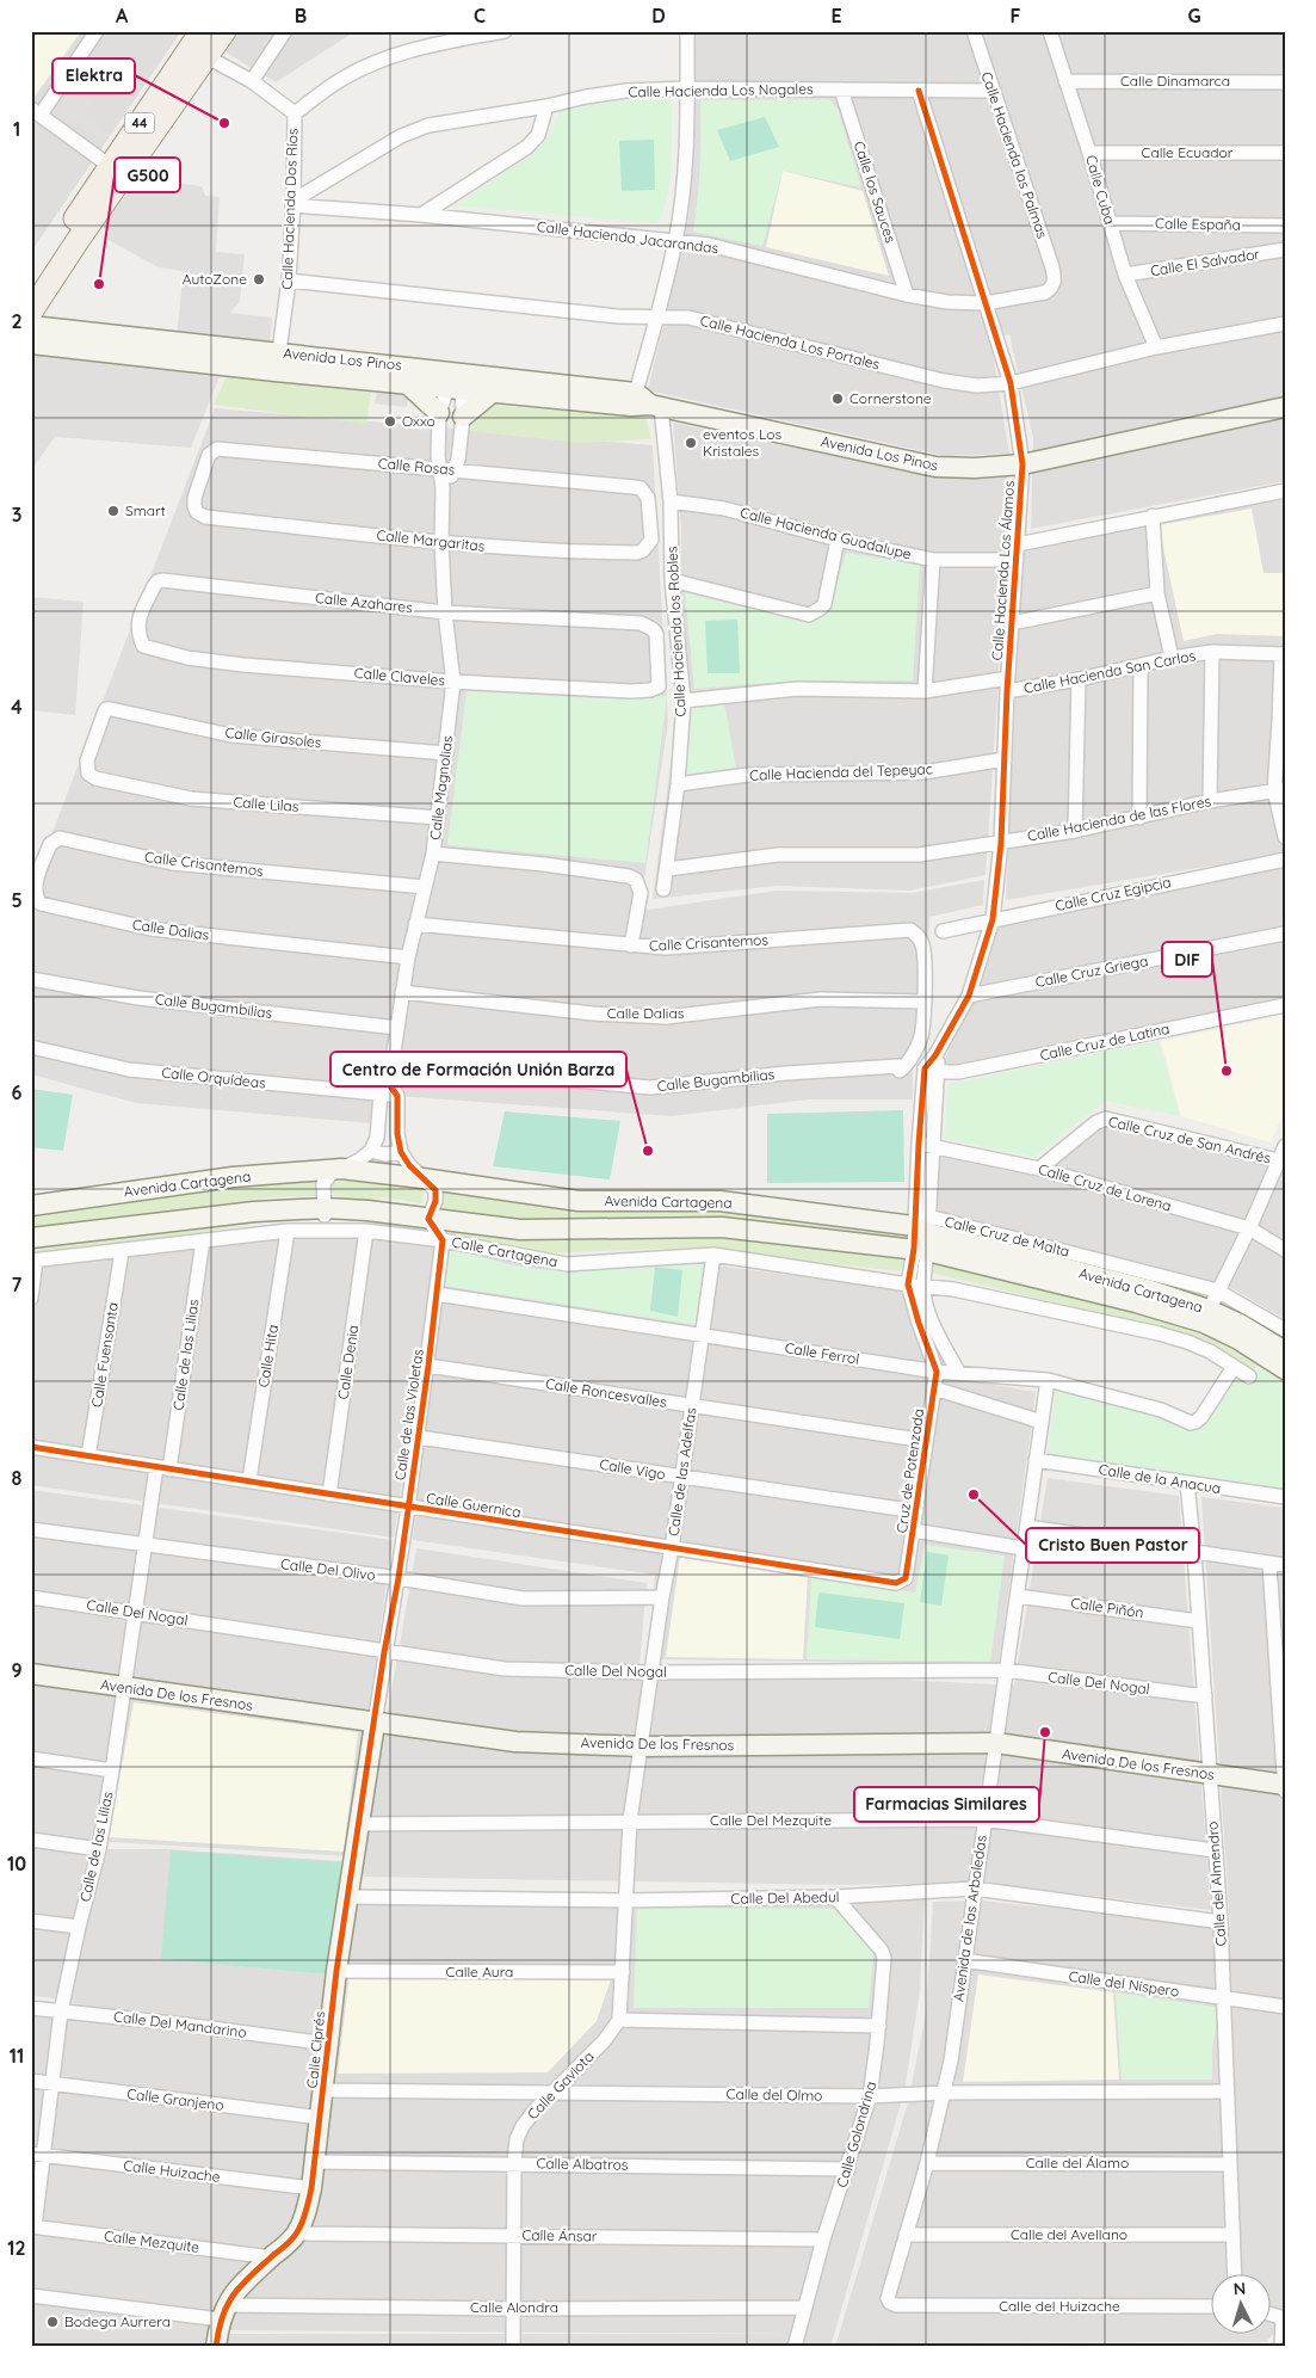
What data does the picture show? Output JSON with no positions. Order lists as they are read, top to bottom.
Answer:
{
  "streets": {
    "main road": ["44"],
    "street": [
      "Calle Dinamarca",
      "Calle Hacienda Los Nogales",
      "Calle Ecuador",
      "Calle Hacienda las Palmas",
      "Calle Cuba",
      "Calle los Sauces",
      "Calle Hacienda Dos Ríos",
      "Calle España",
      "Calle Hacienda Jacarandas",
      "Calle El Salvador",
      "Calle Hacienda Los Portales",
      "Avenida Los Pinos",
      "Calle Rosas",
      "Calle Hacienda Guadalupe",
      "Calle Margaritas",
      "Calle Hacienda Los Álamos",
      "Calle Azahares",
      "Calle Hacienda los Robles",
      "Calle Hacienda San Carlos",
      "Calle Claveles",
      "Calle Girasoles",
      "Calle Hacienda del Tepeyac",
      "Calle Magnolias",
      "Calle Lilas",
      "Calle Hacienda de las Flores",
      "Calle Crisantemos",
      "Calle Cruz Egipcia",
      "Calle Dalias",
      "Calle Cruz Griega",
      "Calle Bugambilias",
      "Calle Cruz de Latina",
      "Calle Orquídeas",
      "Calle Cruz de San Andrés",
      "Avenida Cartagena",
      "Calle Cruz de Lorena",
      "Calle Cruz de Malta",
      "Calle Cartagena",
      "Calle Ferrol",
      "Calle Fuensanta",
      "Calle de las Lilias",
      "Calle Hita",
      "Calle Denia",
      "Calle Roncesvalles",
      "Calle de las Violetas",
      "Calle Vigo",
      "Cruz de Potenzada",
      "Calle de las Adelfas",
      "Calle de la Anacua",
      "Calle Guernica",
      "Calle Del Olivo",
      "Calle Piñón",
      "Calle Del Nogal",
      "Avenida De los Fresnos",
      "Calle Del Mezquite",
      "Calle del Almendro",
      "Calle Del Abedul",
      "Avenida de las Arboledas",
      "Calle Aura",
      "Calle del Níspero",
      "Calle Del Mandarino",
      "Calle Ciprés",
      "Calle Gaviota",
      "Calle del Olmo",
      "Calle Granjeno",
      "Calle Golondrina",
      "Calle del Álamo",
      "Calle Albatros",
      "Calle Huizache",
      "Calle del Avellano",
      "Calle Ánsar",
      "Calle Mezquite",
      "Calle del Huizache",
      "Calle Alondra"
    ]
  },
  "crossings": [
    ["Calle Dinamarca", "Calle Cuba"],
    ["Calle Hacienda Los Nogales", "Calle Hacienda las Palmas"],
    ["Calle Hacienda Los Nogales", "Calle los Sauces"],
    ["Calle Hacienda Los Nogales", "Calle Hacienda Dos Ríos"],
    ["Calle Hacienda Los Nogales", "Calle Hacienda Jacarandas"],
    ["Calle Hacienda Los Nogales", "Calle Hacienda Los Álamos"],
    ["44", "Calle Hacienda Dos Ríos"],
    ["Calle Ecuador", "Calle Cuba"],
    ["Calle Hacienda las Palmas", "Calle Hacienda Jacarandas"],
    ["Calle Cuba", "Calle España"],
    ["Calle Cuba", "Calle El Salvador"],
    ["Calle Cuba", "Calle Hacienda Los Portales"],
    ["Calle los Sauces", "Calle Hacienda Jacarandas"],
    ["Calle Hacienda Dos Ríos", "Calle Hacienda Jacarandas"],
    ["Calle Hacienda Dos Ríos", "Calle Hacienda Los Portales"],
    ["Calle Hacienda Dos Ríos", "Avenida Los Pinos"],
    ["Calle Hacienda Jacarandas", "Calle Hacienda Los Álamos"],
    ["Calle Hacienda Los Portales", "Calle Hacienda Los Álamos"],
    ["Avenida Los Pinos", "Calle Hacienda Los Álamos"],
    ["Avenida Los Pinos", "Calle Hacienda los Robles"],
    ["Avenida Los Pinos", "Calle Magnolias"],
    ["Calle Rosas", "Calle Margaritas"],
    ["Calle Rosas", "Calle Magnolias"],
    ["Calle Hacienda Guadalupe", "Calle Hacienda Los Álamos"],
    ["Calle Hacienda Guadalupe", "Calle Hacienda los Robles"],
    ["Calle Margaritas", "Calle Magnolias"],
    ["Calle Hacienda Los Álamos", "Calle Hacienda San Carlos"],
    ["Calle Hacienda Los Álamos", "Calle Hacienda del Tepeyac"],
    ["Calle Hacienda Los Álamos", "Calle Hacienda de las Flores"],
    ["Calle Hacienda Los Álamos", "Calle Cruz Egipcia"],
    ["Calle Hacienda Los Álamos", "Calle Cruz Griega"],
    ["Calle Hacienda Los Álamos", "Calle Cruz de Latina"],
    ["Calle Azahares", "Calle Claveles"],
    ["Calle Azahares", "Calle Magnolias"],
    ["Calle Hacienda los Robles", "Calle Hacienda San Carlos"],
    ["Calle Hacienda los Robles", "Calle Hacienda del Tepeyac"],
    ["Calle Hacienda los Robles", "Calle Hacienda de las Flores"],
    ["Calle Claveles", "Calle Magnolias"],
    ["Calle Girasoles", "Calle Magnolias"],
    ["Calle Girasoles", "Calle Lilas"],
    ["Calle Magnolias", "Calle Lilas"],
    ["Calle Magnolias", "Calle Crisantemos"],
    ["Calle Magnolias", "Calle Dalias"],
    ["Calle Magnolias", "Calle Bugambilias"],
    ["Calle Magnolias", "Calle Orquídeas"],
    ["Calle Crisantemos", "Calle Dalias"],
    ["Calle Crisantemos", "Calle Bugambilias"],
    ["Calle Dalias", "Calle Bugambilias"],
    ["Calle Cruz de San Andrés", "Calle Cruz de Lorena"],
    ["Avenida Cartagena", "Calle Cruz de Malta"],
    ["Calle Cartagena", "Calle Fuensanta"],
    ["Calle Cartagena", "Calle de las Lilias"],
    ["Calle Cartagena", "Calle Hita"],
    ["Calle Cartagena", "Calle Denia"],
    ["Calle Cartagena", "Calle de las Violetas"],
    ["Calle Cartagena", "Calle de las Adelfas"],
    ["Calle Ferrol", "Calle de las Violetas"],
    ["Calle Ferrol", "Cruz de Potenzada"],
    ["Calle Ferrol", "Calle de las Adelfas"],
    ["Calle Ferrol", "Avenida de las Arboledas"],
    ["Calle Fuensanta", "Calle Guernica"],
    ["Calle de las Lilias", "Calle Guernica"],
    ["Calle de las Lilias", "Calle Del Olivo"],
    ["Calle de las Lilias", "Calle Del Nogal"],
    ["Calle de las Lilias", "Avenida De los Fresnos"],
    ["Calle de las Lilias", "Calle Del Mandarino"],
    ["Calle de las Lilias", "Calle Granjeno"],
    ["Calle de las Lilias", "Calle Huizache"],
    ["Calle de las Lilias", "Calle Mezquite"],
    ["Calle Hita", "Calle Guernica"],
    ["Calle Denia", "Calle Guernica"],
    ["Calle Roncesvalles", "Calle de las Violetas"],
    ["Calle Roncesvalles", "Cruz de Potenzada"],
    ["Calle Roncesvalles", "Calle de las Adelfas"],
    ["Calle de las Violetas", "Calle Vigo"],
    ["Calle de las Violetas", "Calle Guernica"],
    ["Calle de las Violetas", "Calle Del Olivo"],
    ["Calle de las Violetas", "Calle Del Nogal"],
    ["Calle de las Violetas", "Avenida De los Fresnos"],
    ["Calle de las Violetas", "Calle Ciprés"],
    ["Calle Vigo", "Cruz de Potenzada"],
    ["Calle Vigo", "Calle de las Adelfas"],
    ["Cruz de Potenzada", "Calle Guernica"],
    ["Calle de las Adelfas", "Calle Guernica"],
    ["Calle de las Adelfas", "Calle Del Olivo"],
    ["Calle de las Adelfas", "Calle Del Nogal"],
    ["Calle de las Adelfas", "Avenida De los Fresnos"],
    ["Calle de las Adelfas", "Calle Del Mezquite"],
    ["Calle de las Adelfas", "Calle Del Abedul"],
    ["Calle de la Anacua", "Calle del Almendro"],
    ["Calle de la Anacua", "Avenida de las Arboledas"],
    ["Calle Piñón", "Calle del Almendro"],
    ["Calle Piñón", "Avenida de las Arboledas"],
    ["Calle Del Nogal", "Calle del Almendro"],
    ["Calle Del Nogal", "Avenida de las Arboledas"],
    ["Avenida De los Fresnos", "Calle del Almendro"],
    ["Avenida De los Fresnos", "Avenida de las Arboledas"],
    ["Avenida De los Fresnos", "Calle Ciprés"],
    ["Calle Del Mezquite", "Calle del Almendro"],
    ["Calle Del Mezquite", "Avenida de las Arboledas"],
    ["Calle Del Mezquite", "Calle Ciprés"],
    ["Calle del Almendro", "Calle Del Abedul"],
    ["Calle del Almendro", "Calle del Níspero"],
    ["Calle del Almendro", "Calle del Olmo"],
    ["Calle del Almendro", "Calle del Álamo"],
    ["Calle del Almendro", "Calle del Avellano"],
    ["Calle Del Abedul", "Avenida de las Arboledas"],
    ["Calle Del Abedul", "Calle Ciprés"],
    ["Calle Del Abedul", "Calle Golondrina"],
    ["Avenida de las Arboledas", "Calle del Níspero"],
    ["Avenida de las Arboledas", "Calle del Olmo"],
    ["Avenida de las Arboledas", "Calle del Álamo"],
    ["Avenida de las Arboledas", "Calle del Avellano"],
    ["Avenida de las Arboledas", "Calle del Huizache"],
    ["Calle Aura", "Calle Ciprés"],
    ["Calle Del Mandarino", "Calle Ciprés"],
    ["Calle Ciprés", "Calle del Olmo"],
    ["Calle Ciprés", "Calle Granjeno"],
    ["Calle Ciprés", "Calle Albatros"],
    ["Calle Ciprés", "Calle Huizache"],
    ["Calle Ciprés", "Calle Ánsar"],
    ["Calle Ciprés", "Calle Mezquite"],
    ["Calle Ciprés", "Calle Alondra"],
    ["Calle Gaviota", "Calle del Olmo"],
    ["Calle Gaviota", "Calle Albatros"],
    ["Calle Gaviota", "Calle Ánsar"],
    ["Calle Gaviota", "Calle Alondra"],
    ["Calle del Olmo", "Calle Golondrina"],
    ["Calle Golondrina", "Calle Albatros"],
    ["Calle Golondrina", "Calle Ánsar"],
    ["Calle Golondrina", "Calle Alondra"]
  ],
  "places": [
    "Elektra",
    "AutoZone",
    "G500",
    "Cornerstone",
    "Oxxo",
    "eventos Los Kristales",
    "Smart",
    "DIF",
    "Centro de Formación Unión Barza",
    "Cristo Buen Pastor",
    "Farmacias Similares",
    "Bodega Aurrera"
  ],
  "north": "top",
  "grid": {
    "columns": [
      "A",
      "B",
      "C",
      "D",
      "E",
      "F",
      "G"
    ],
    "rows": [
      "1",
      "2",
      "3",
      "4",
      "5",
      "6",
      "7",
      "8",
      "9",
      "10",
      "11",
      "12"
    ]
  }
}
